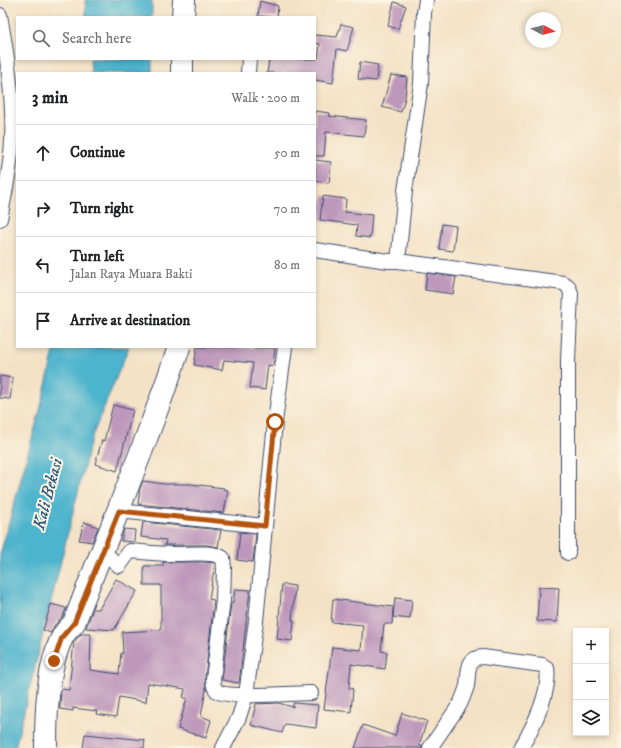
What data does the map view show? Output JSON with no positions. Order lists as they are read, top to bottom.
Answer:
{
  "water": ["Kali Bekasi"],
  "north": "right",
  "page": {
    "search": "Search here",
    "heading": ["3 min", "Walk · 200 m"],
    "list": [
      ["Continue", "50 m"],
      ["Turn right", "70 m"],
      ["Turn left", "Jalan Raya Muara Bakti", "80 m"],
      "Arrive at destination"
    ],
    "map_buttons": ["+", "−"]
  }
}
